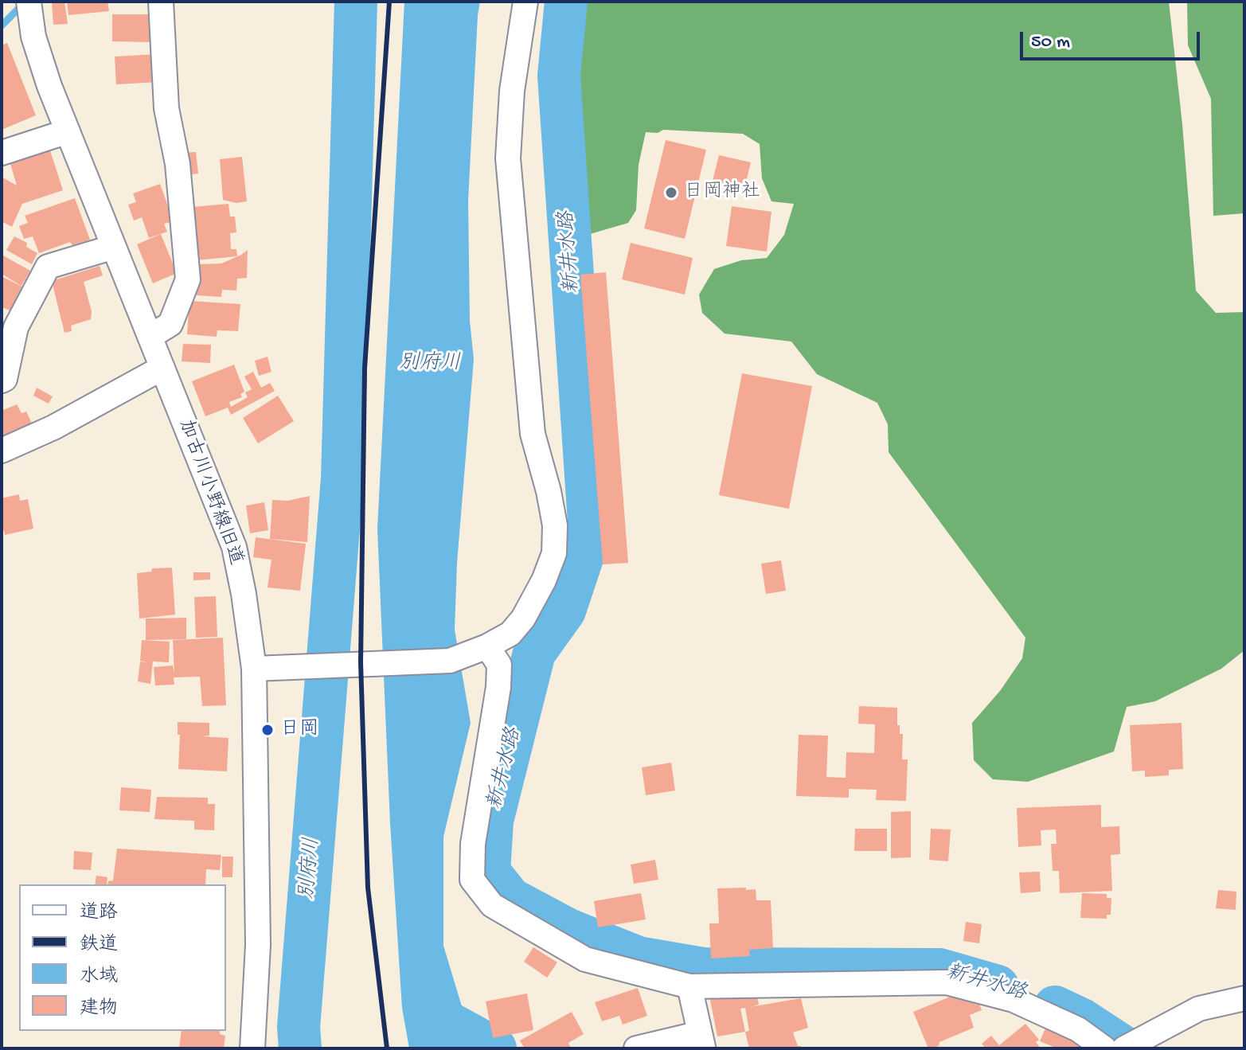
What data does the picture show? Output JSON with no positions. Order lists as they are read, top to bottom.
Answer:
{
  "streets": {
    "street": ["加古川小野線旧道"]
  },
  "water": ["新井水路", "別府川"],
  "places": ["日岡神社", "日岡"],
  "legend": [
    "道路",
    "鉄道",
    "水域",
    "建物"
  ],
  "scale_bar": "50 m"
}
